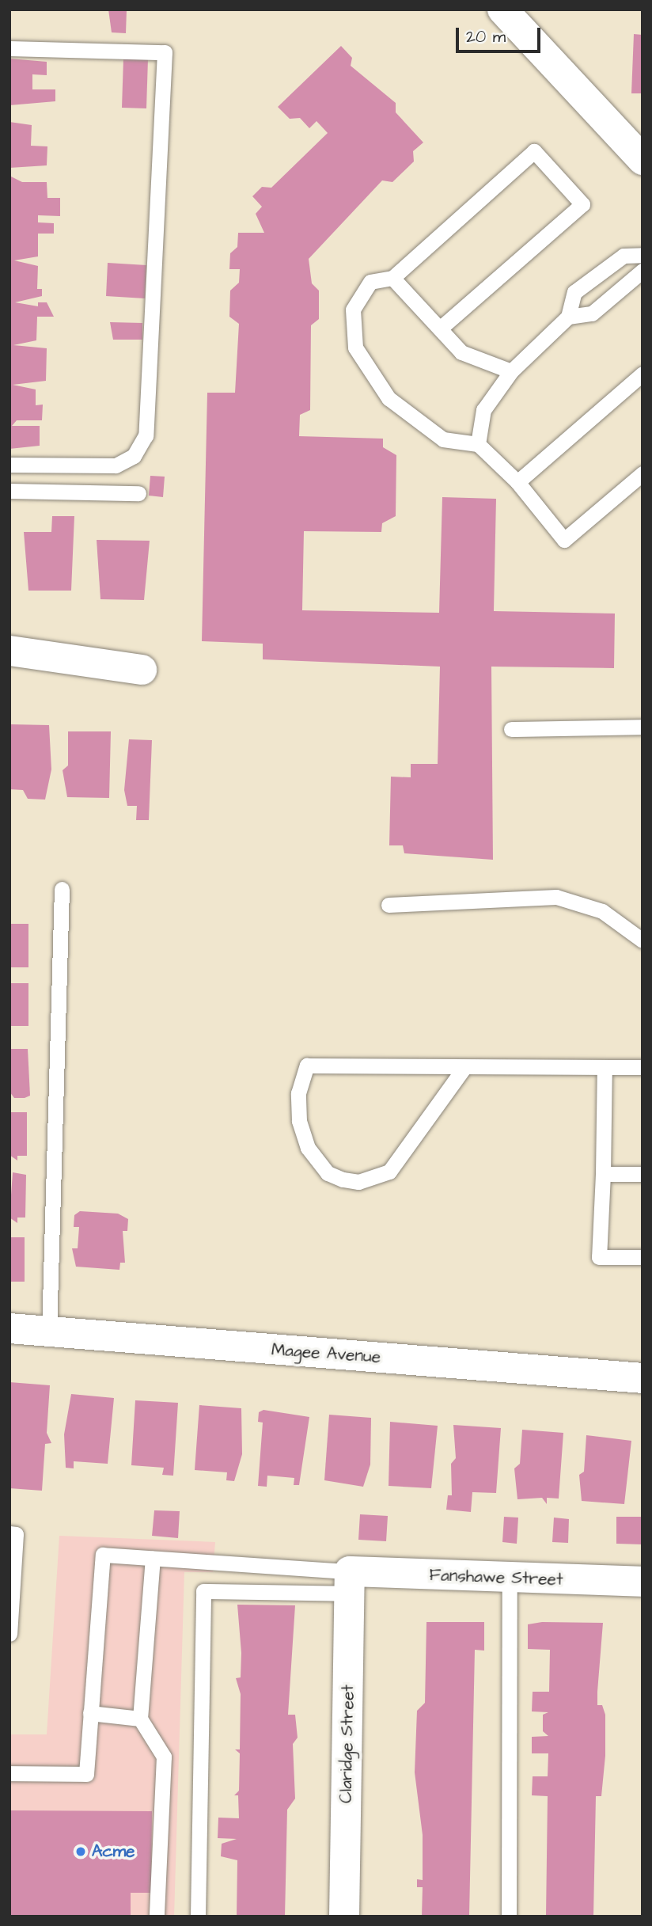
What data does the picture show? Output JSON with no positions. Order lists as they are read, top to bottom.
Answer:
{
  "streets": {
    "street": ["Magee Avenue", "Fanshawe Street", "Claridge Street"]
  },
  "crossings": [
    ["Fanshawe Street", "Claridge Street"]
  ],
  "places": ["Acme"],
  "scale_bar": "20 m"
}
